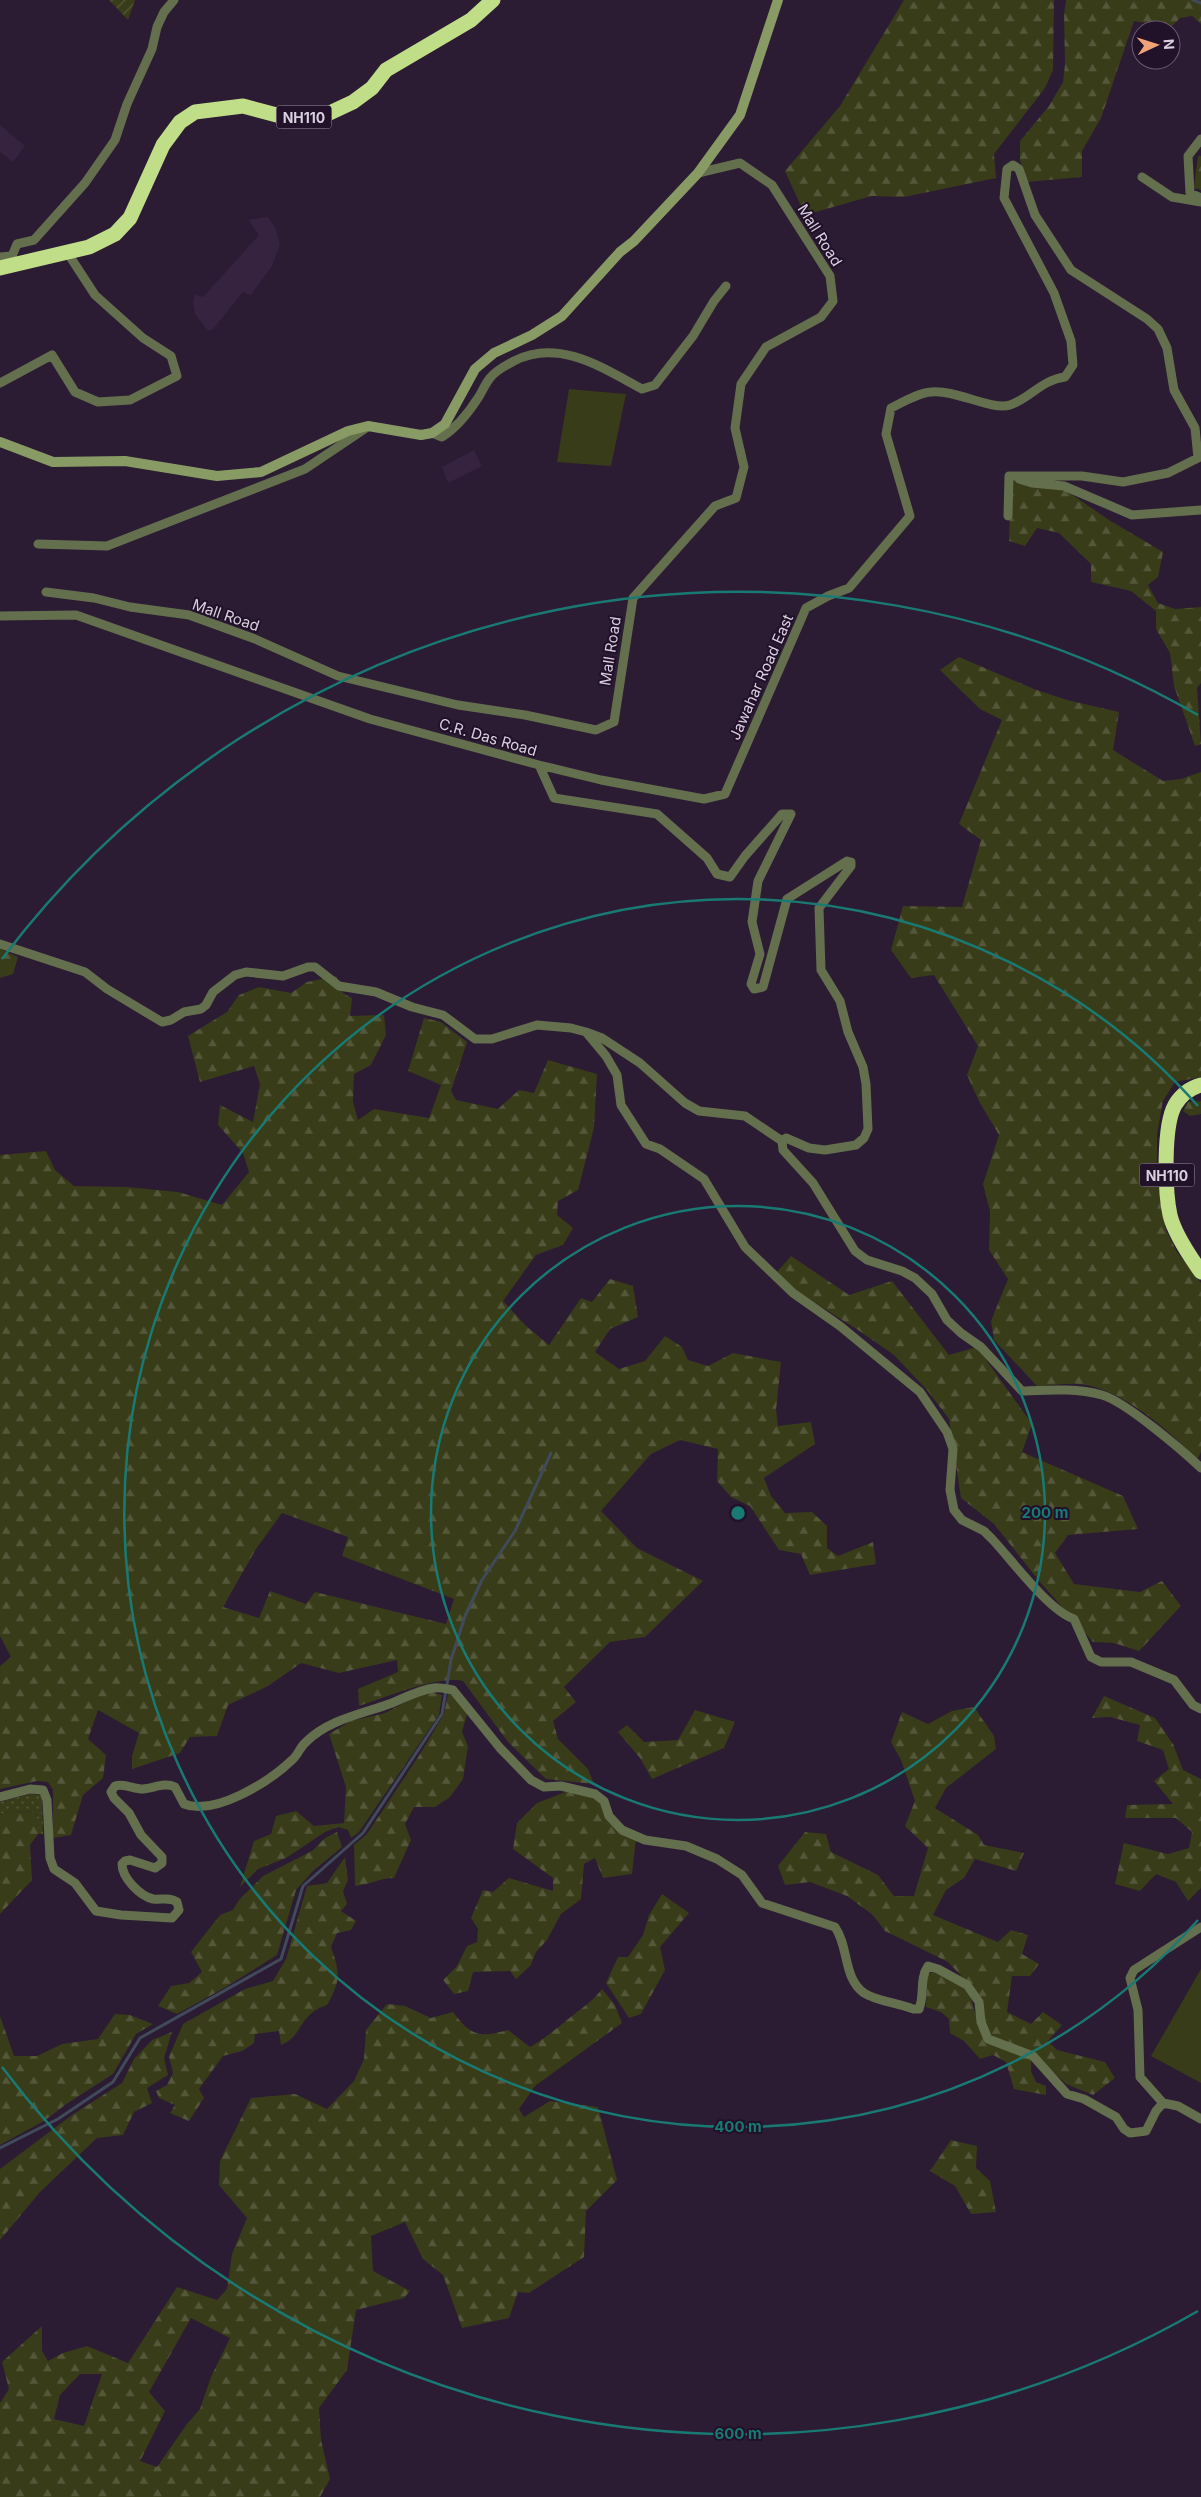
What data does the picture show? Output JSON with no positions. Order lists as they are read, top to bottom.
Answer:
{
  "streets": {
    "highway": ["NH110"],
    "street": ["Mall Road", "Jawahar Road East", "C.R. Das Road"]
  },
  "crossings": [
    ["Jawahar Road East", "C.R. Das Road"]
  ],
  "north": "right",
  "rings": ["200 m", "400 m", "600 m"]
}
